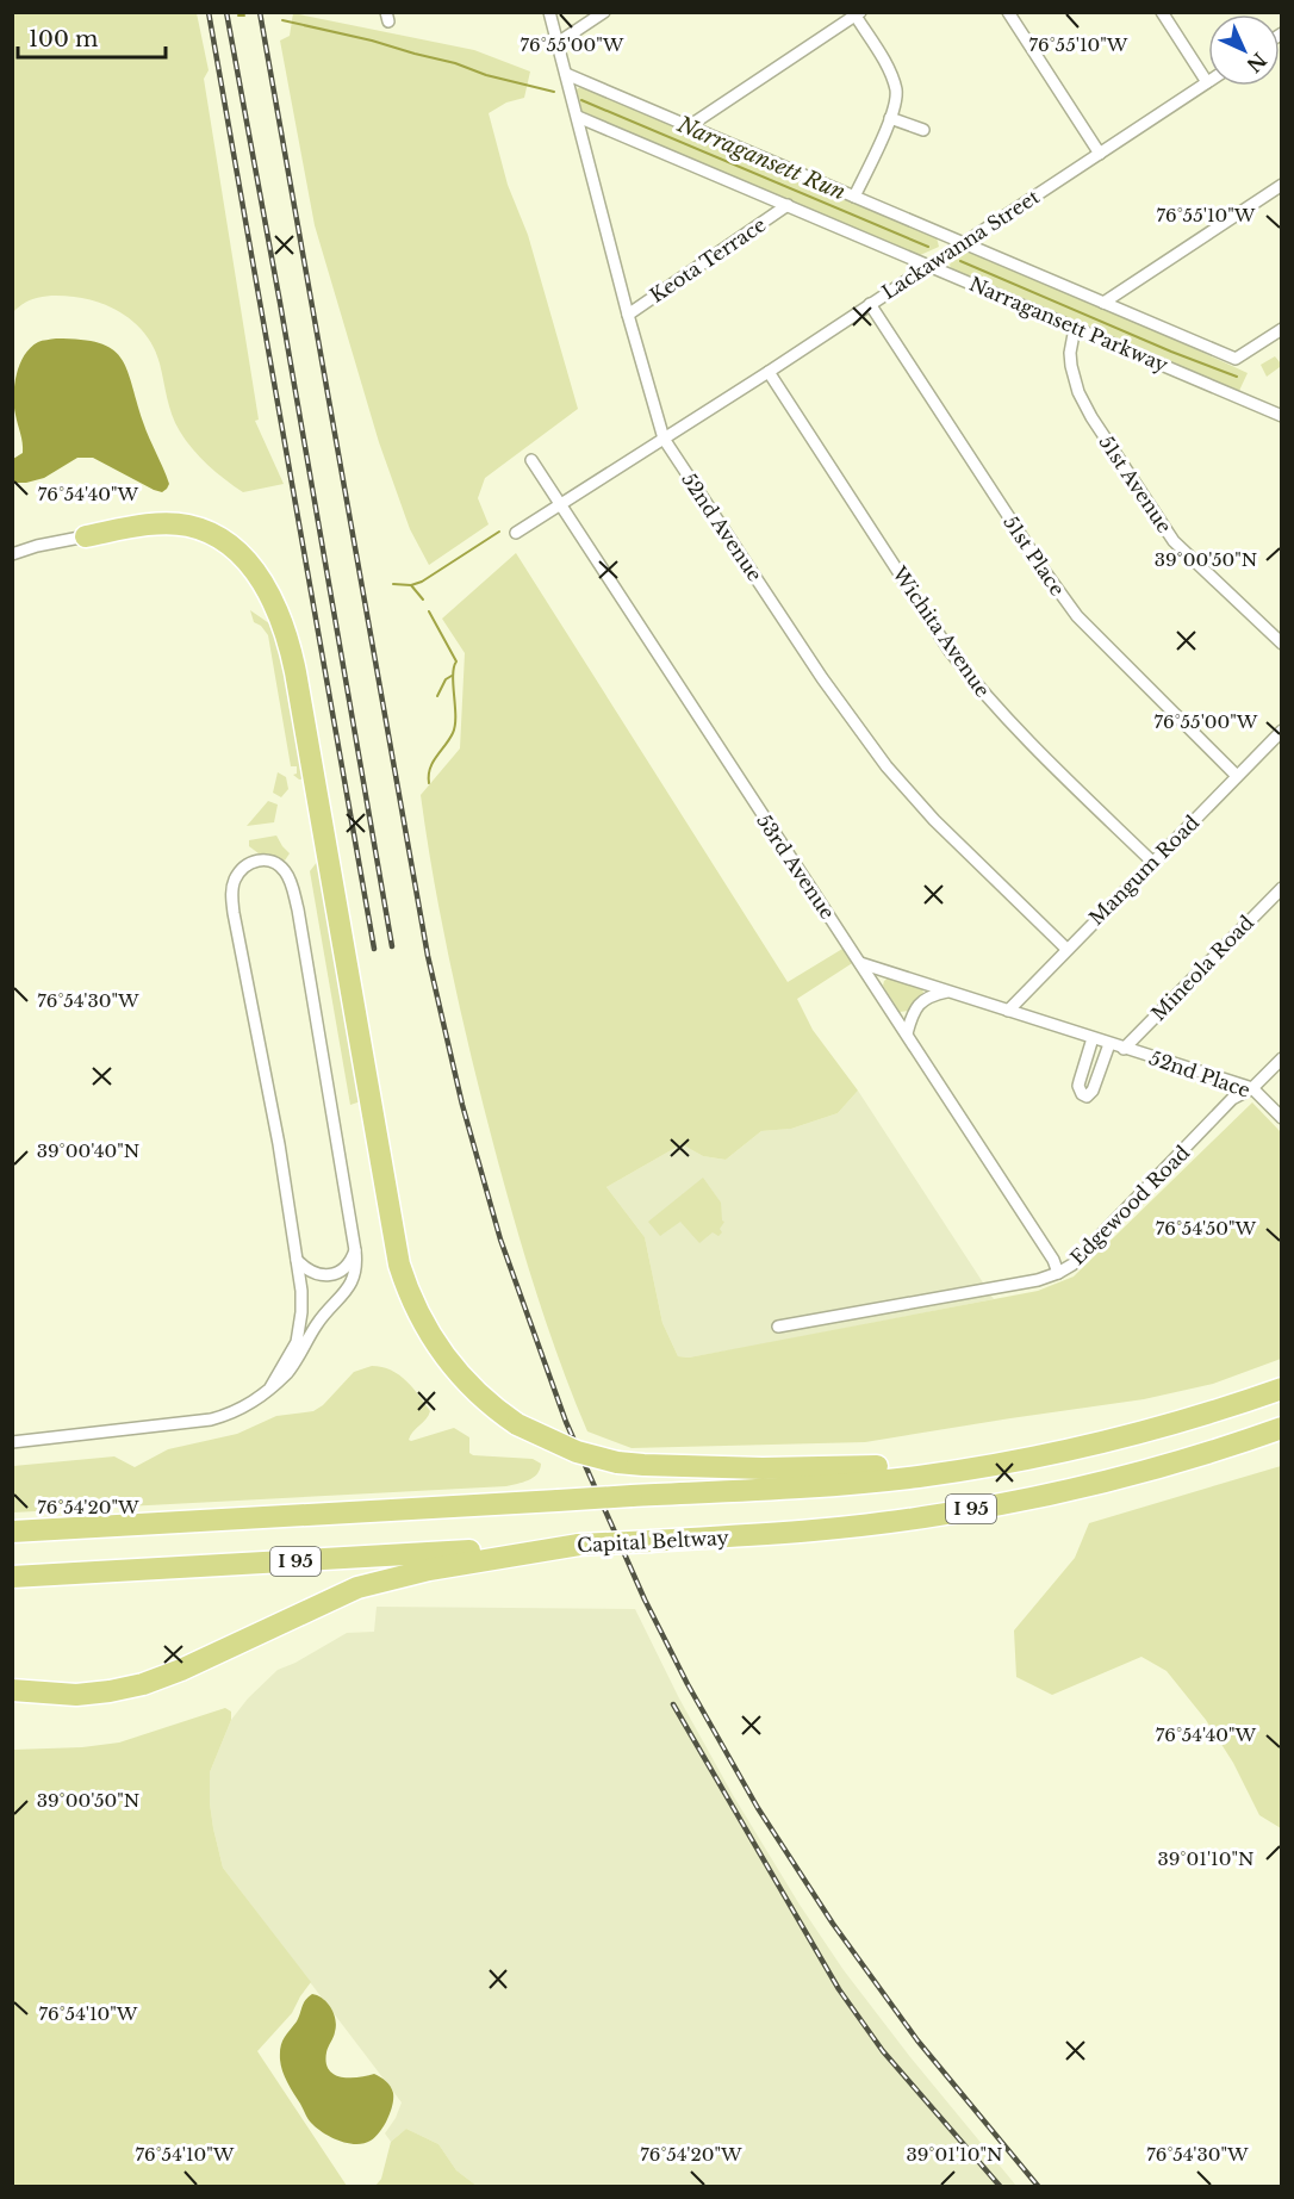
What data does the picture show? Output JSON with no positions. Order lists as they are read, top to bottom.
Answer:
{
  "streets": {
    "highway": ["I 95", "Capital Beltway"],
    "street": [
      "Lackawanna Street",
      "Keota Terrace",
      "Narragansett Parkway",
      "51st Avenue",
      "52nd Avenue",
      "51st Place",
      "Wichita Avenue",
      "53rd Avenue",
      "Mangum Road",
      "Mineola Road",
      "52nd Place",
      "Edgewood Road"
    ]
  },
  "crossings": [
    ["Lackawanna Street", "Narragansett Parkway"],
    ["Lackawanna Street", "52nd Avenue"],
    ["Lackawanna Street", "51st Place"],
    ["Lackawanna Street", "Wichita Avenue"],
    ["Lackawanna Street", "53rd Avenue"],
    ["Keota Terrace", "Narragansett Parkway"],
    ["Keota Terrace", "52nd Avenue"],
    ["Narragansett Parkway", "51st Avenue"],
    ["Narragansett Parkway", "52nd Avenue"],
    ["52nd Avenue", "Mangum Road"],
    ["51st Place", "Mangum Road"],
    ["Wichita Avenue", "Mangum Road"],
    ["53rd Avenue", "52nd Place"],
    ["53rd Avenue", "Edgewood Road"],
    ["Mangum Road", "52nd Place"],
    ["Mineola Road", "52nd Place"],
    ["52nd Place", "Edgewood Road"]
  ],
  "water": ["Narragansett Run"],
  "scale_bar": "100 m",
  "north": "bottom right",
  "coordinates": [
    "76°55'00\"W",
    "76°55'10\"W",
    "76°54'40\"W",
    "39°00'50\"N",
    "76°54'30\"W",
    "39°00'40\"N",
    "76°54'50\"W",
    "76°54'20\"W",
    "39°01'10\"N",
    "76°54'10\"W"
  ]
}
